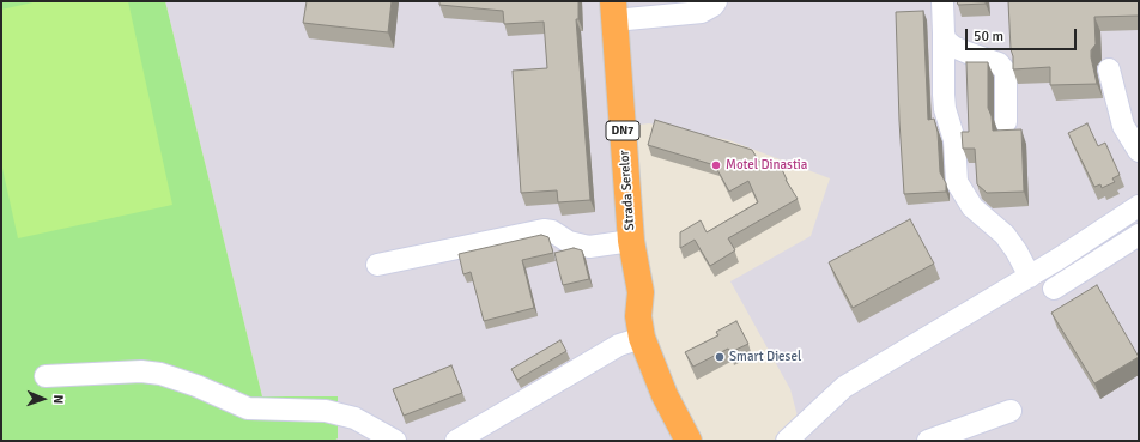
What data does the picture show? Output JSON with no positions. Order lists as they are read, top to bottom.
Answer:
{
  "streets": {
    "highway": ["DN7", "Strada Serelor"]
  },
  "places": ["Motel Dinastia", "Smart Diesel"],
  "scale_bar": "50 m",
  "north": "right"
}
